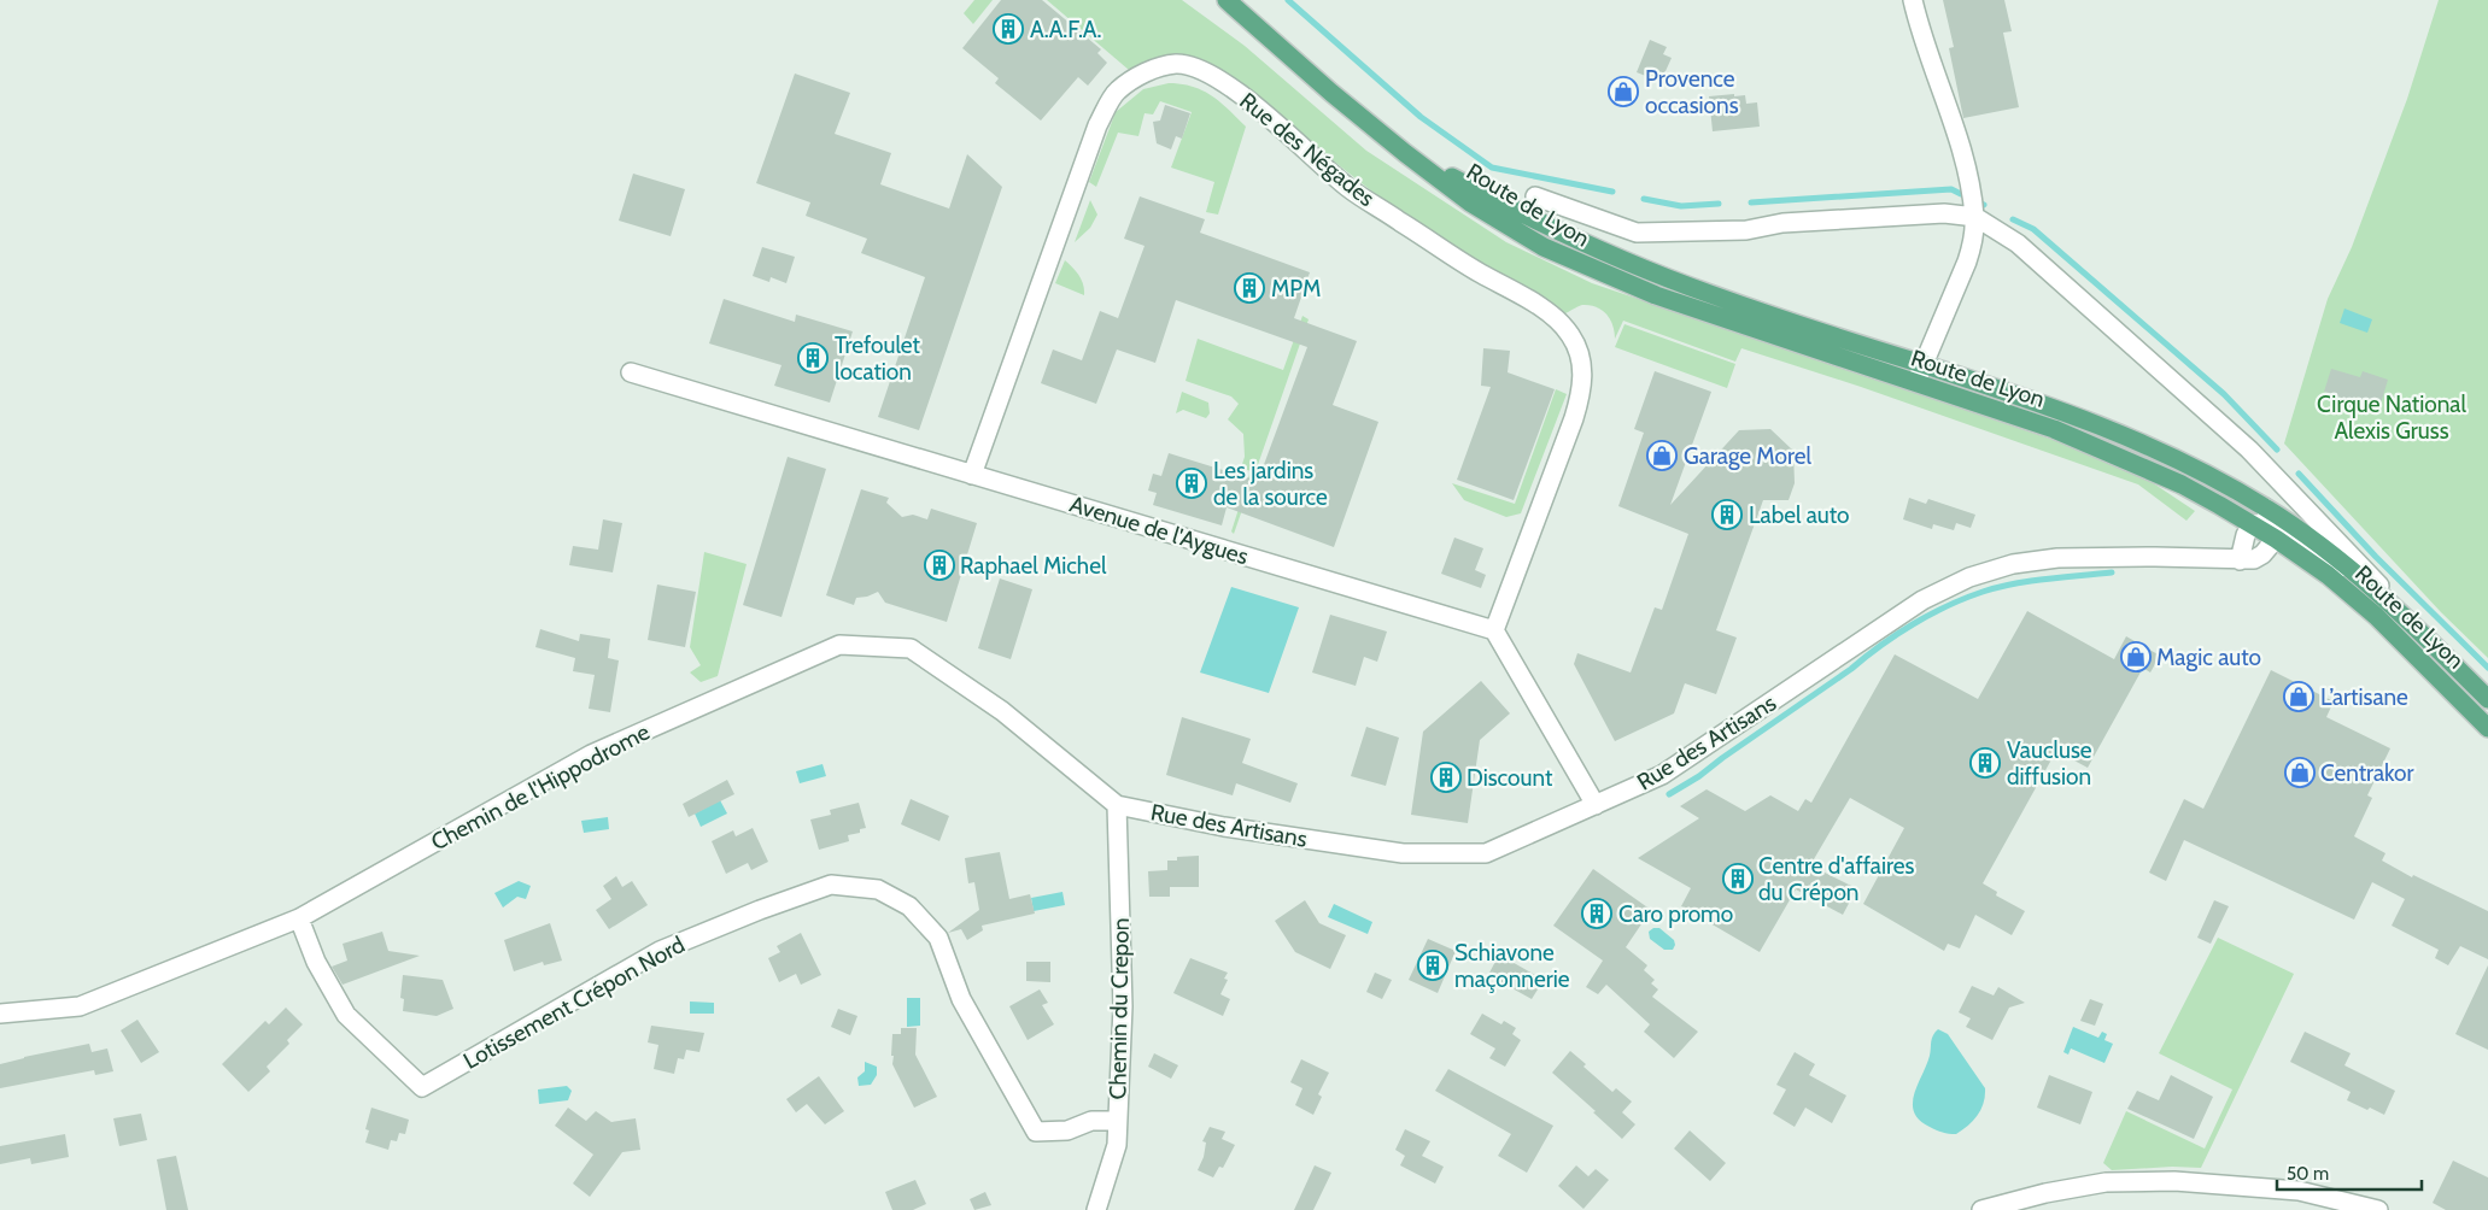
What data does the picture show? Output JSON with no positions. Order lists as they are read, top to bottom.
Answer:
{
  "streets": {
    "main road": ["Route de Lyon"],
    "street": [
      "Rue des Négades",
      "Avenue de l'Aygues",
      "Rue des Artisans",
      "Chemin de l'Hippodrome",
      "Lotissement Crépon Nord",
      "Chemin du Crepon"
    ]
  },
  "crossings": [
    ["Rue des Négades", "Avenue de l'Aygues"],
    ["Route de Lyon", "Rue des Artisans"],
    ["Rue des Artisans", "Chemin de l'Hippodrome"],
    ["Rue des Artisans", "Chemin du Crepon"],
    ["Chemin de l'Hippodrome", "Lotissement Crépon Nord"],
    ["Chemin de l'Hippodrome", "Chemin du Crepon"],
    ["Lotissement Crépon Nord", "Chemin du Crepon"]
  ],
  "parks": ["Cirque National Alexis Gruss"],
  "places": {
    "building": [
      "A.A.F.A.",
      "MPM",
      "Trefoulet location",
      "Les jardins de la source",
      "Label auto",
      "Raphael Michel",
      "Vaucluse diffusion",
      "Discount",
      "Centre d'affaires du Crépon",
      "Caro promo",
      "Schiavone maçonnerie"
    ],
    "shop": [
      "Provence occasions",
      "Garage Morel",
      "Magic auto",
      "L’artisane",
      "Centrakor"
    ]
  },
  "scale_bar": "50 m"
}
